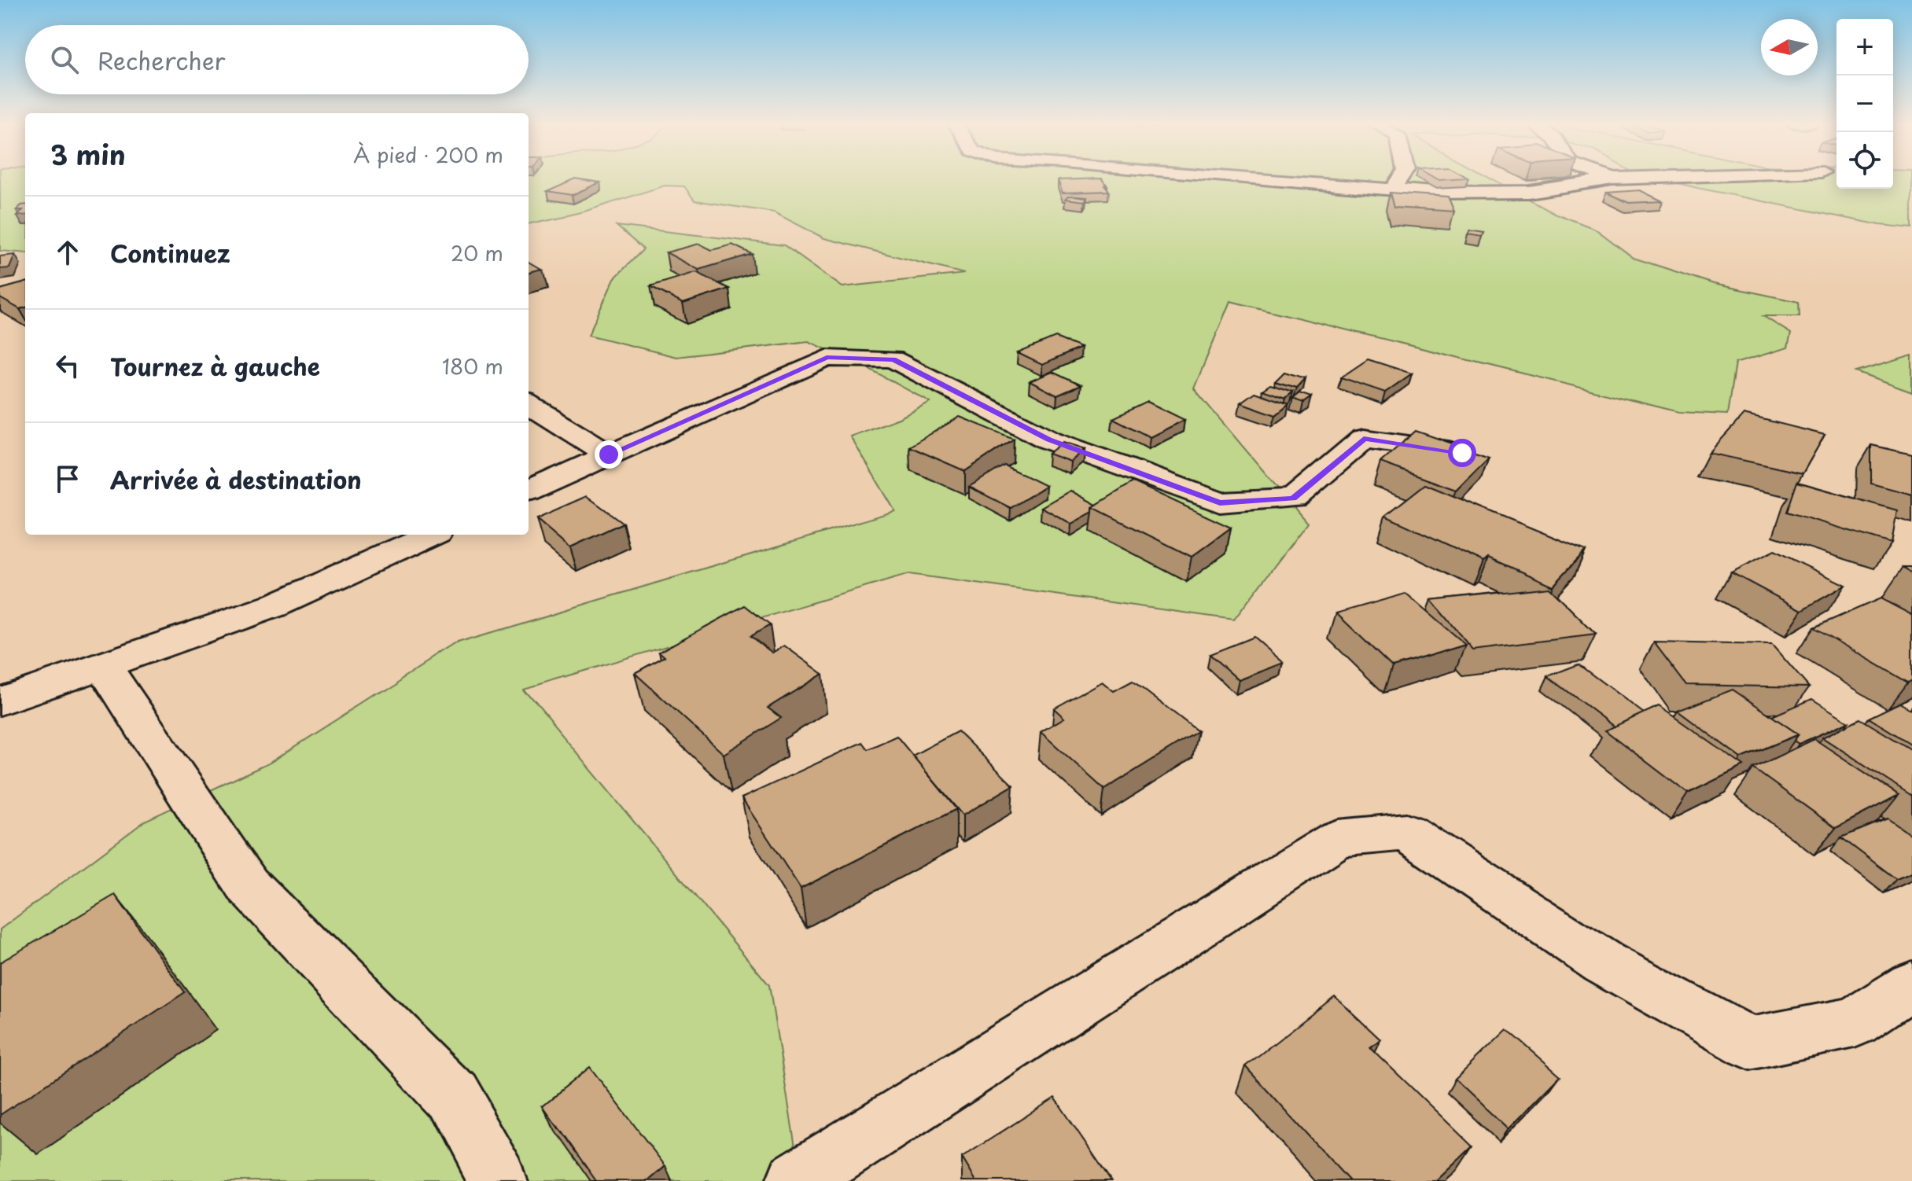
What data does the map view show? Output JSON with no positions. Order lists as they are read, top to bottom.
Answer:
{
  "north": "left",
  "page": {
    "map_buttons": ["+", "−"],
    "search": "Rechercher",
    "heading": ["3 min", "À pied · 200 m"],
    "list": [
      ["Continuez", "20 m"],
      ["Tournez à gauche", "180 m"],
      "Arrivée à destination"
    ]
  }
}
